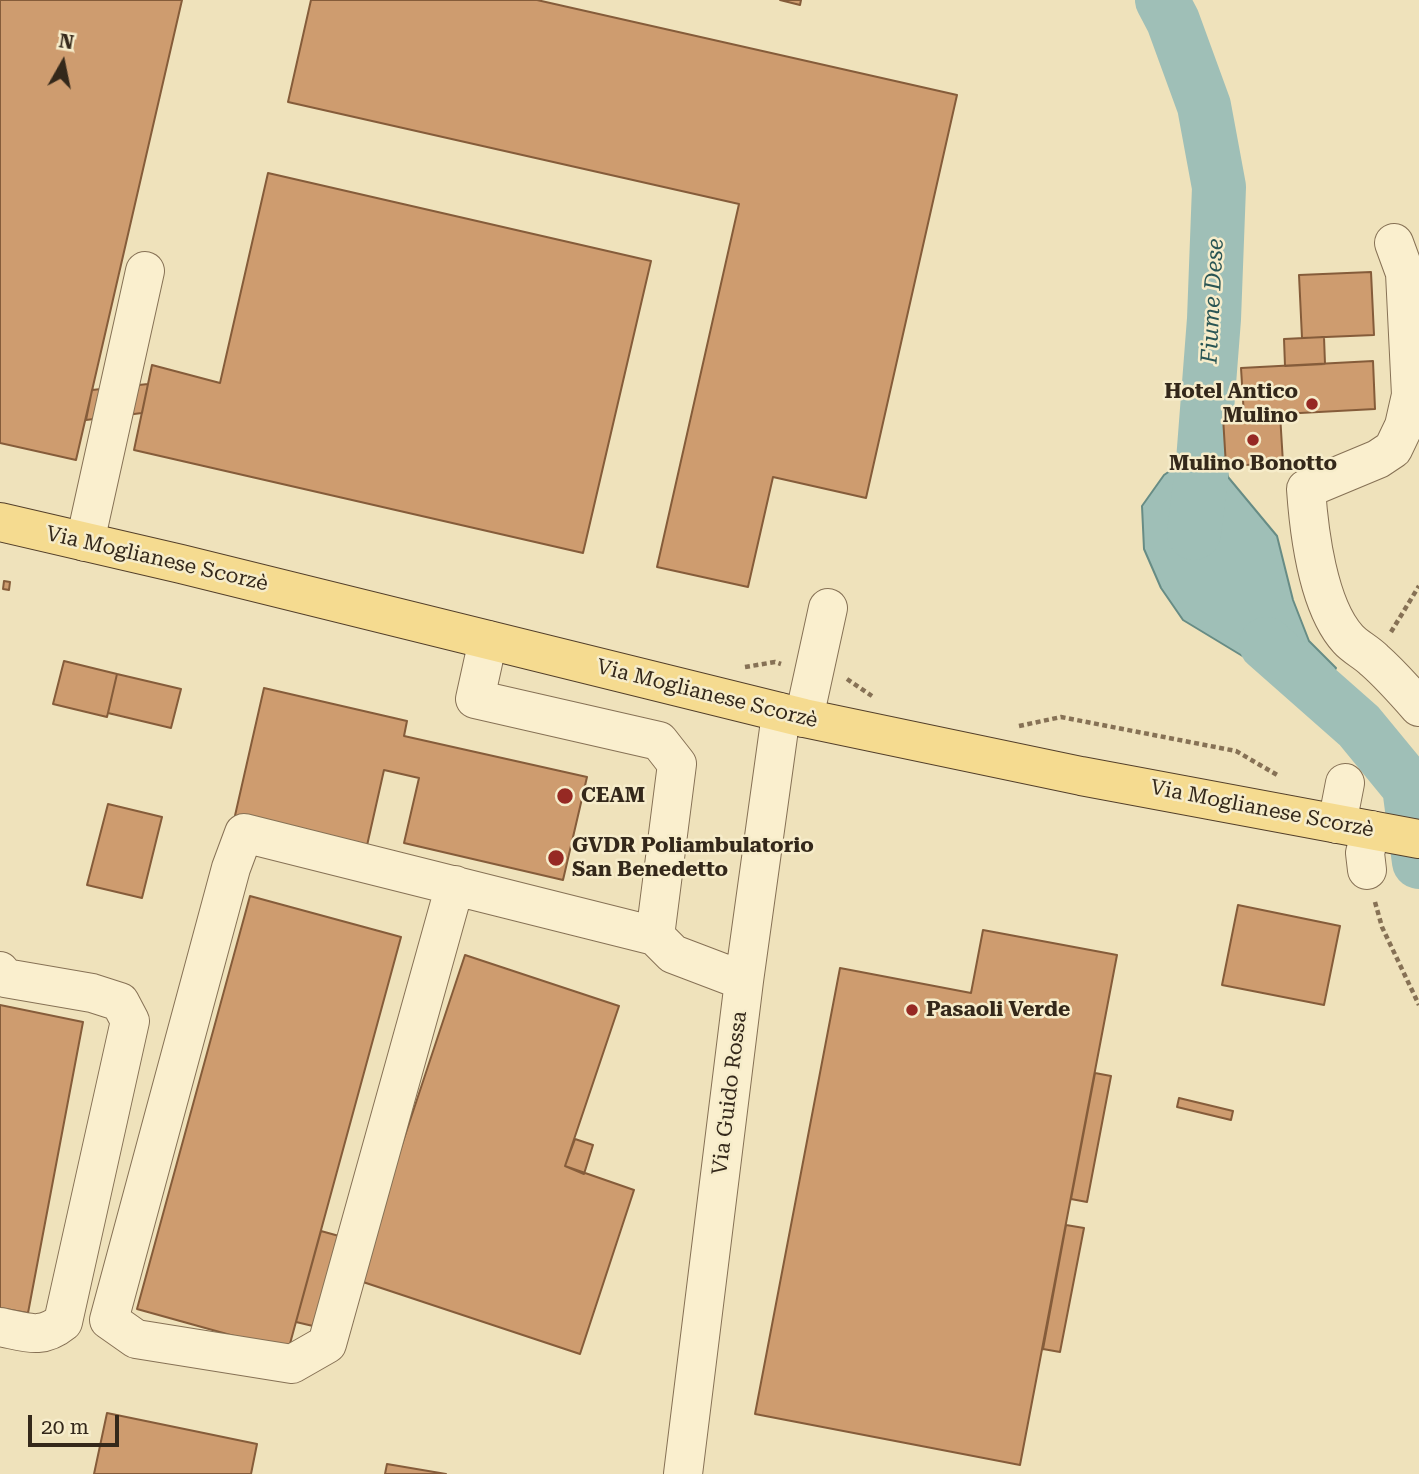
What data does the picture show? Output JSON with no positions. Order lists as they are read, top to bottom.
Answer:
{
  "streets": {
    "main road": ["Via Moglianese Scorzè"],
    "street": ["Via Guido Rossa"]
  },
  "crossings": [
    ["Via Moglianese Scorzè", "Via Guido Rossa"]
  ],
  "water": ["Fiume Dese"],
  "places": [
    "Hotel Antico Mulino",
    "Mulino Bonotto",
    "CEAM",
    "GVDR Poliambulatorio San Benedetto",
    "Pasaoli Verde"
  ],
  "scale_bar": "20 m",
  "north": "top"
}
